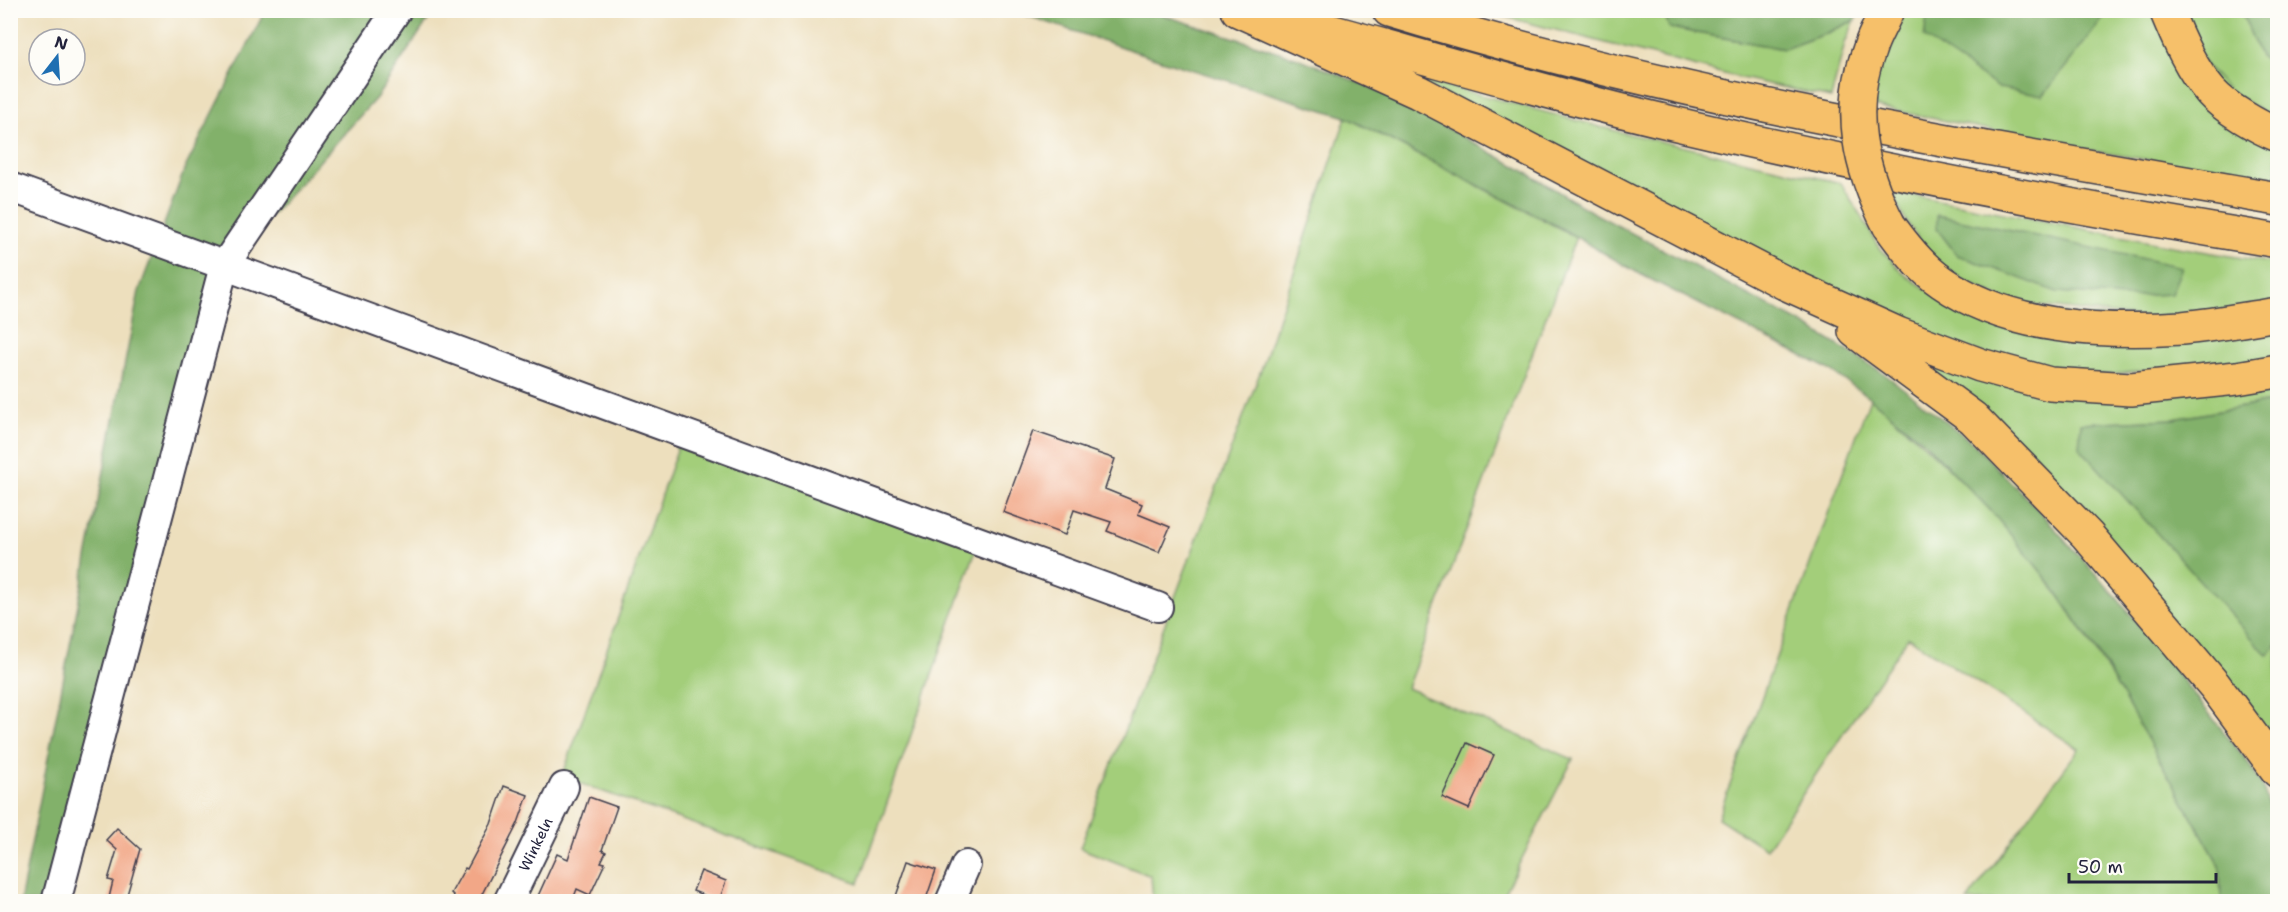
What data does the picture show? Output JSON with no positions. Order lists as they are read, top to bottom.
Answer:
{
  "streets": {
    "street": ["Winkeln"]
  },
  "scale_bar": "50 m",
  "north": "top"
}
